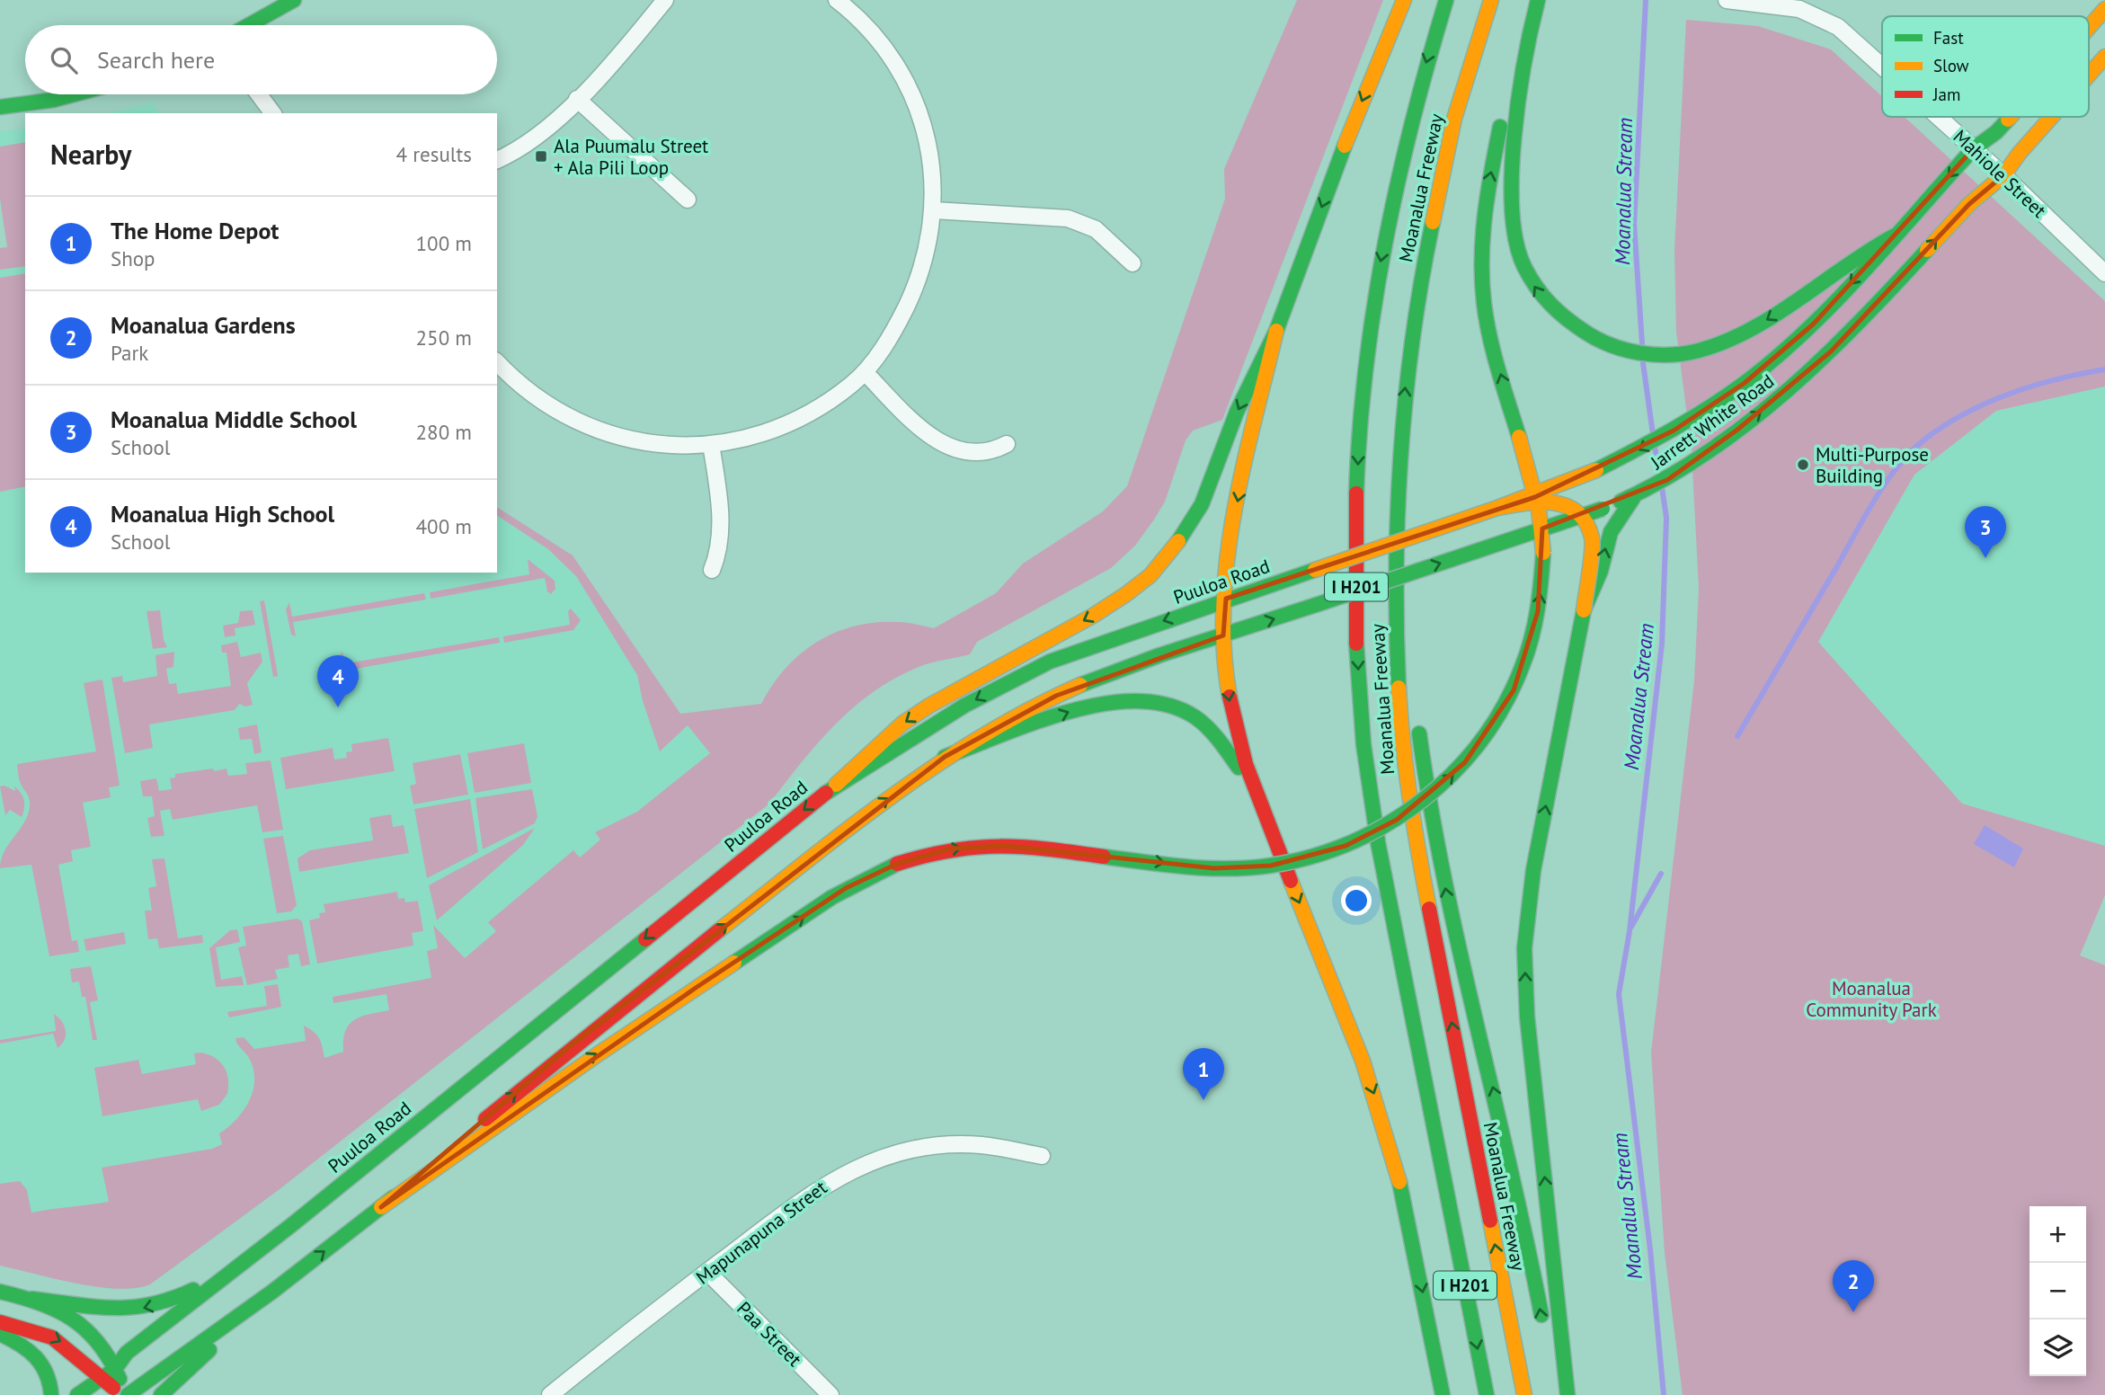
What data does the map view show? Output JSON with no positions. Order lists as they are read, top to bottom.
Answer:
{
  "streets": {
    "main road": [
      "Moanalua Freeway",
      "Jarrett White Road",
      "Puuloa Road",
      "I H201"
    ],
    "street": ["Mahiole Street", "Mapunapuna Street", "Paa Street"]
  },
  "crossings": [
    ["Mahiole Street", "Jarrett White Road"],
    ["Jarrett White Road", "Puuloa Road"],
    ["Mapunapuna Street", "Paa Street"]
  ],
  "water": ["Moanalua Stream"],
  "parks": ["Moanalua Community Park"],
  "places": {
    "transit": ["Ala Puumalu Street + Ala Pili Loop"],
    "other": ["Multi-Purpose Building"]
  },
  "legend": ["Fast", "Slow", "Jam"],
  "page": {
    "search": "Search here",
    "heading": ["Nearby", "4 results"],
    "list": [
      {
        "mark": "1",
        "name": "The Home Depot",
        "note": "Shop",
        "value": "100 m"
      },
      {
        "mark": "2",
        "name": "Moanalua Gardens",
        "note": "Park",
        "value": "250 m"
      },
      {
        "mark": "3",
        "name": "Moanalua Middle School",
        "note": "School",
        "value": "280 m"
      },
      {
        "mark": "4",
        "name": "Moanalua High School",
        "note": "School",
        "value": "400 m"
      }
    ],
    "pins": [
      "3",
      "4",
      "1",
      "2"
    ],
    "map_buttons": ["+", "−"]
  }
}
